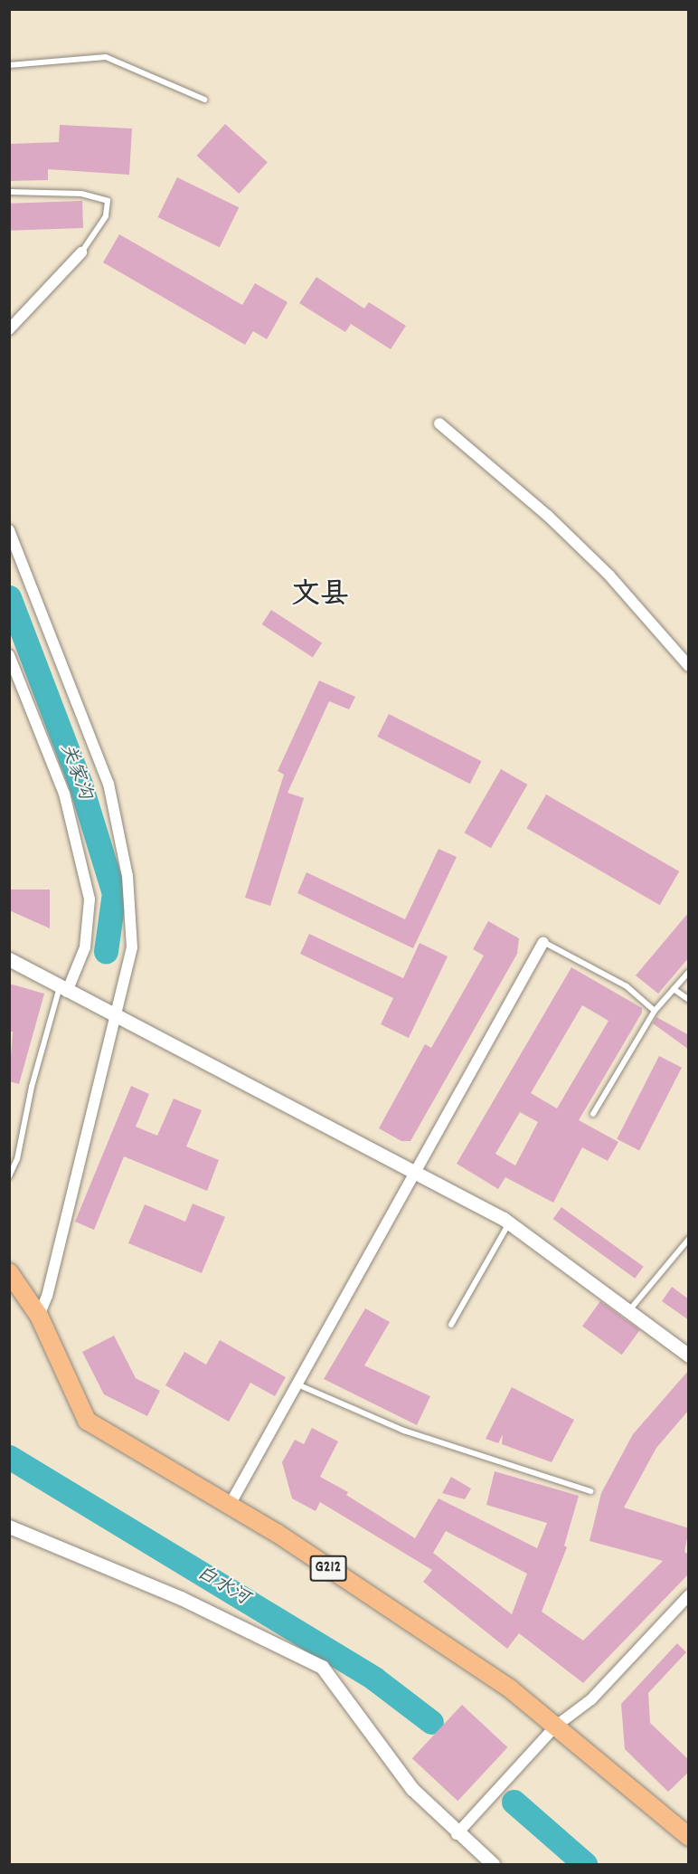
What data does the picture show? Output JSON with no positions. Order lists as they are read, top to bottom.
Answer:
{
  "streets": {
    "highway": ["G212"]
  },
  "districts": ["文县"],
  "water": ["关家沟", "白水河"]
}
